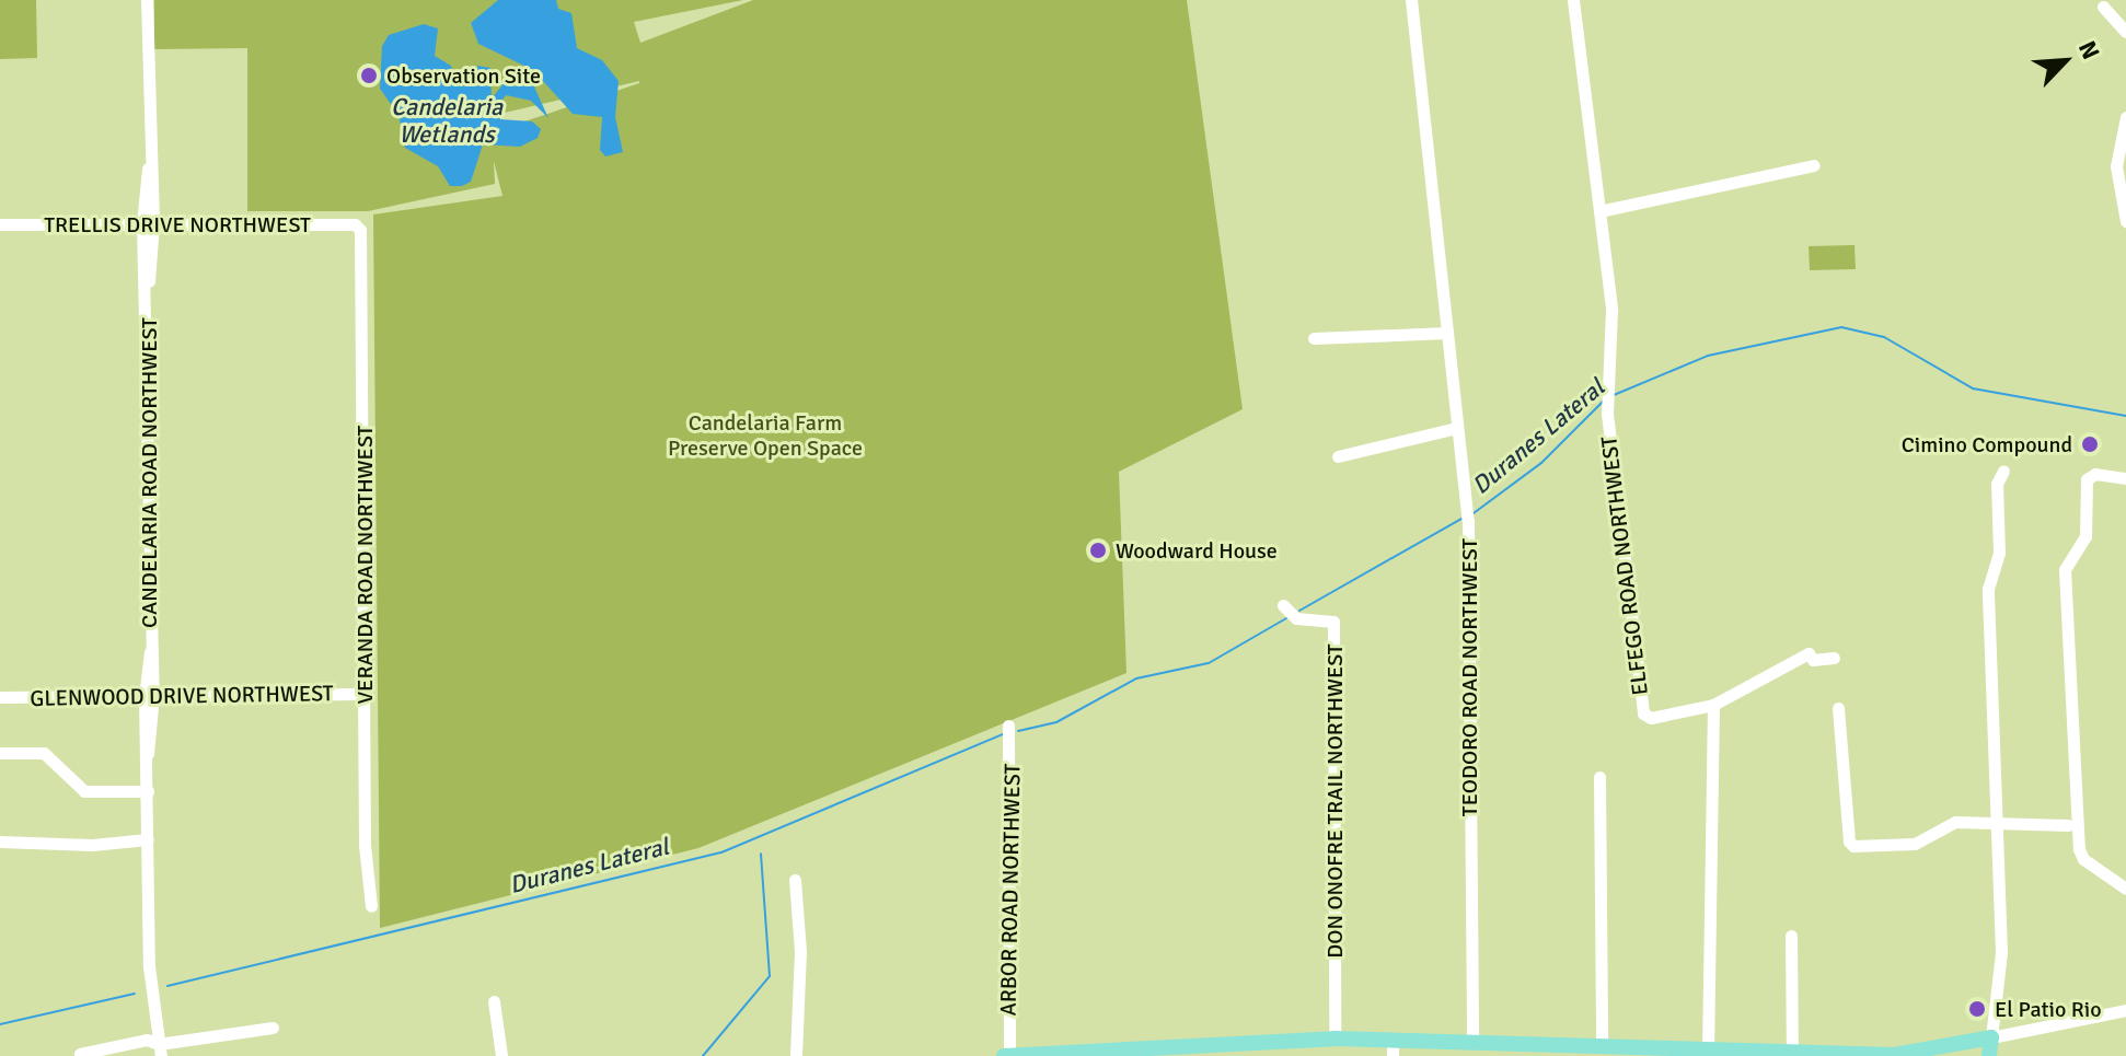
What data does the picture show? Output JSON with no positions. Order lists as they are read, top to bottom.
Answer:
{
  "streets": {
    "street": [
      "TRELLIS DRIVE NORTHWEST",
      "CANDELARIA ROAD NORTHWEST",
      "VERANDA ROAD NORTHWEST",
      "ELFEGO ROAD NORTHWEST",
      "TEODORO ROAD NORTHWEST",
      "GLENWOOD DRIVE NORTHWEST",
      "DON ONOFRE TRAIL NORTHWEST",
      "ARBOR ROAD NORTHWEST"
    ]
  },
  "crossings": [
    ["TRELLIS DRIVE NORTHWEST", "CANDELARIA ROAD NORTHWEST"],
    ["TRELLIS DRIVE NORTHWEST", "VERANDA ROAD NORTHWEST"],
    ["CANDELARIA ROAD NORTHWEST", "GLENWOOD DRIVE NORTHWEST"],
    ["VERANDA ROAD NORTHWEST", "GLENWOOD DRIVE NORTHWEST"]
  ],
  "water": ["Candelaria Wetlands", "Duranes Lateral"],
  "parks": ["Candelaria Farm Preserve Open Space"],
  "places": [
    "Observation Site",
    "Cimino Compound",
    "Woodward House",
    "El Patio Rio"
  ],
  "north": "top right"
}
